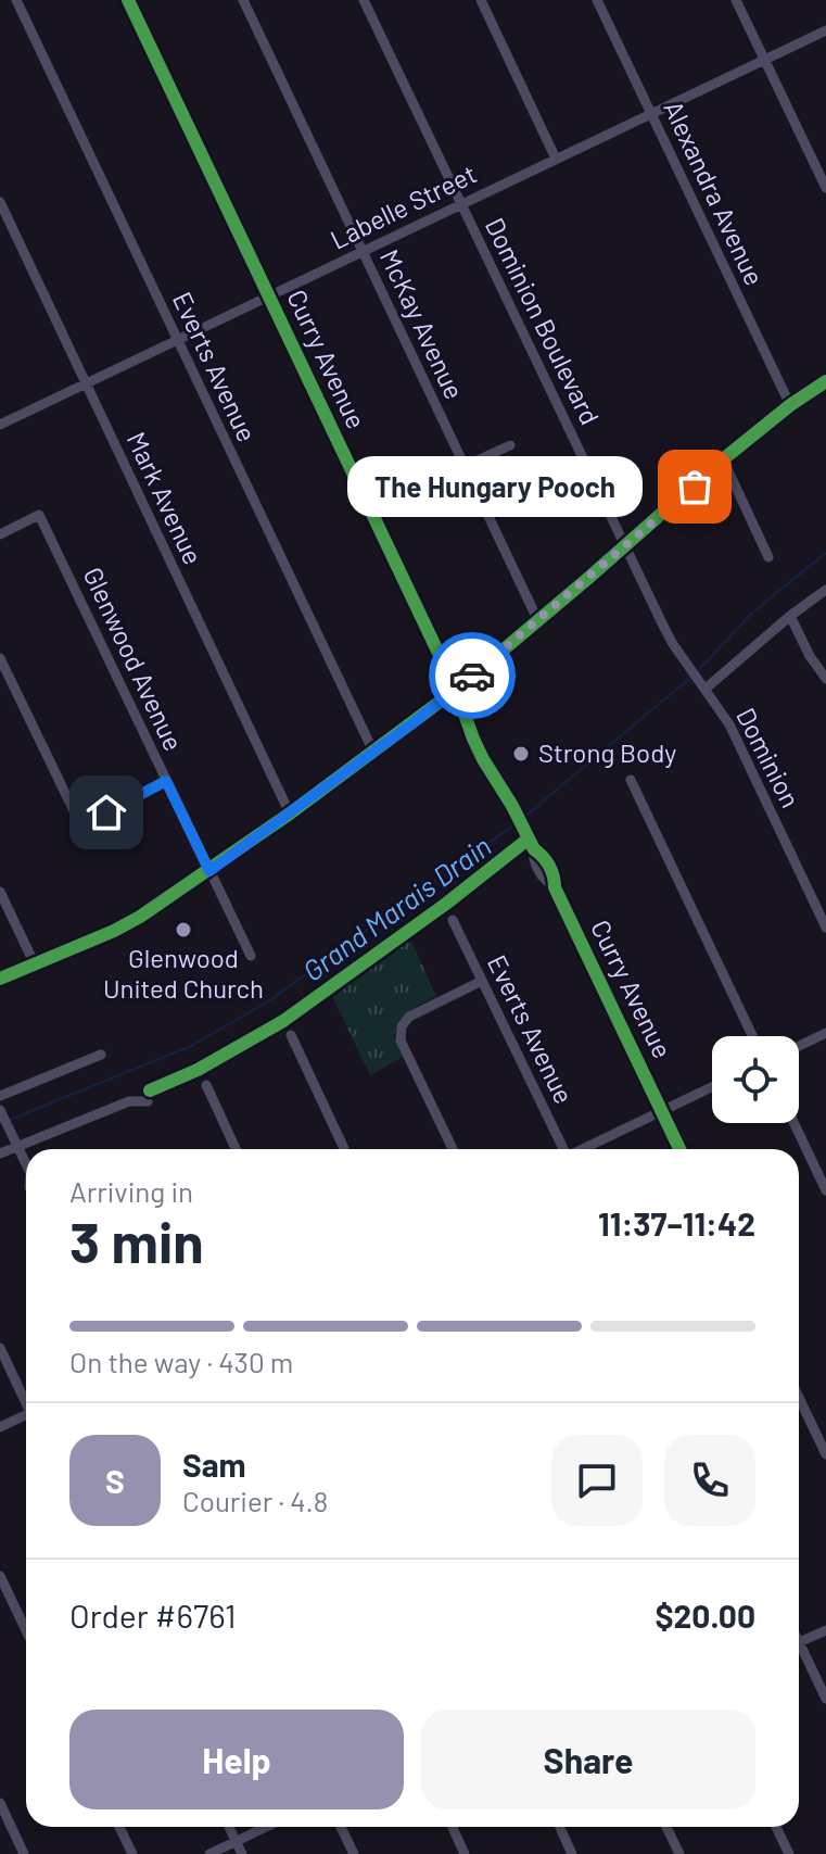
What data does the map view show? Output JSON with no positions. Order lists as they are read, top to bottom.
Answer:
{
  "streets": {
    "street": [
      "Alexandra Avenue",
      "Labelle Street",
      "Dominion Boulevard",
      "McKay Avenue",
      "Curry Avenue",
      "Everts Avenue",
      "Mark Avenue",
      "Glenwood Avenue",
      "Dominion"
    ]
  },
  "crossings": [
    ["Alexandra Avenue", "Labelle Street"],
    ["Labelle Street", "Dominion Boulevard"],
    ["Labelle Street", "McKay Avenue"],
    ["Labelle Street", "Curry Avenue"],
    ["Labelle Street", "Everts Avenue"],
    ["Labelle Street", "Mark Avenue"],
    ["Dominion Boulevard", "Dominion"]
  ],
  "water": ["Grand Marais Drain"],
  "places": ["The Hungary Pooch", "Strong Body", "Glenwood United Church"],
  "page": {
    "bubble": "The Hungary Pooch",
    "heading": ["3 min", "Arriving in", "11:37–11:42"],
    "panel": [
      "Sam",
      "Courier · 4.8",
      "Order #6761",
      "$20.00"
    ],
    "bar": "On the way · 430 m",
    "round": "S",
    "buttons": ["Help", "Share"]
  }
}
